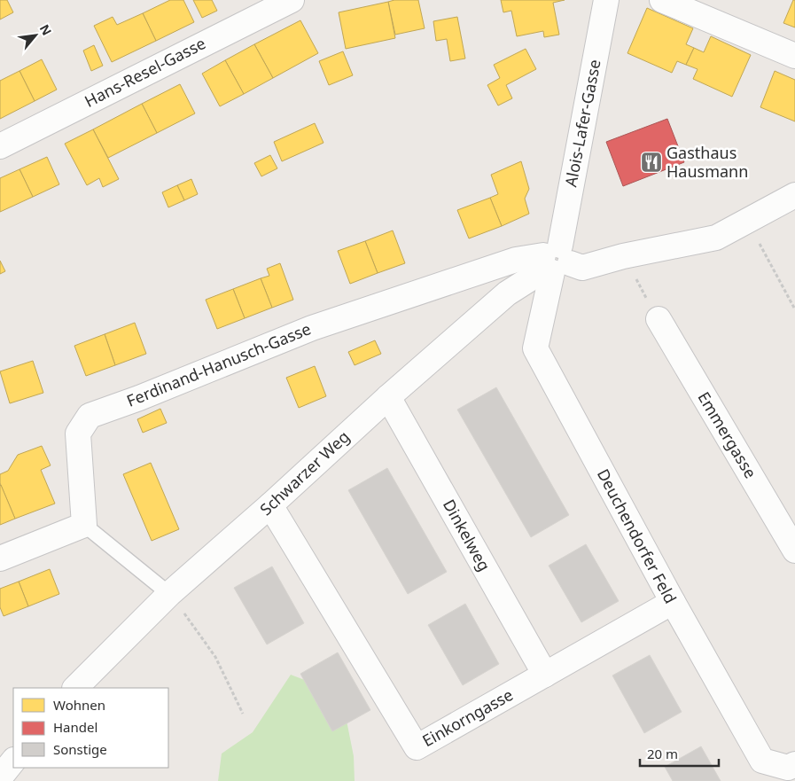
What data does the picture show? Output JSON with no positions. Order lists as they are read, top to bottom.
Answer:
{
  "streets": {
    "street": [
      "Hans-Resel-Gasse",
      "Alois-Lafer-Gasse",
      "Ferdinand-Hanusch-Gasse",
      "Emmergasse",
      "Schwarzer Weg",
      "Dinkelweg",
      "Deuchendorfer Feld",
      "Einkorngasse"
    ]
  },
  "crossings": [
    ["Alois-Lafer-Gasse", "Ferdinand-Hanusch-Gasse"],
    ["Alois-Lafer-Gasse", "Schwarzer Weg"],
    ["Alois-Lafer-Gasse", "Deuchendorfer Feld"],
    ["Ferdinand-Hanusch-Gasse", "Schwarzer Weg"],
    ["Ferdinand-Hanusch-Gasse", "Deuchendorfer Feld"],
    ["Schwarzer Weg", "Dinkelweg"],
    ["Schwarzer Weg", "Deuchendorfer Feld"],
    ["Schwarzer Weg", "Einkorngasse"],
    ["Dinkelweg", "Einkorngasse"],
    ["Deuchendorfer Feld", "Einkorngasse"]
  ],
  "places": {
    "restaurant": ["Gasthaus Hausmann"]
  },
  "legend": ["Wohnen", "Handel", "Sonstige"],
  "scale_bar": "20 m",
  "north": "top right"
}
